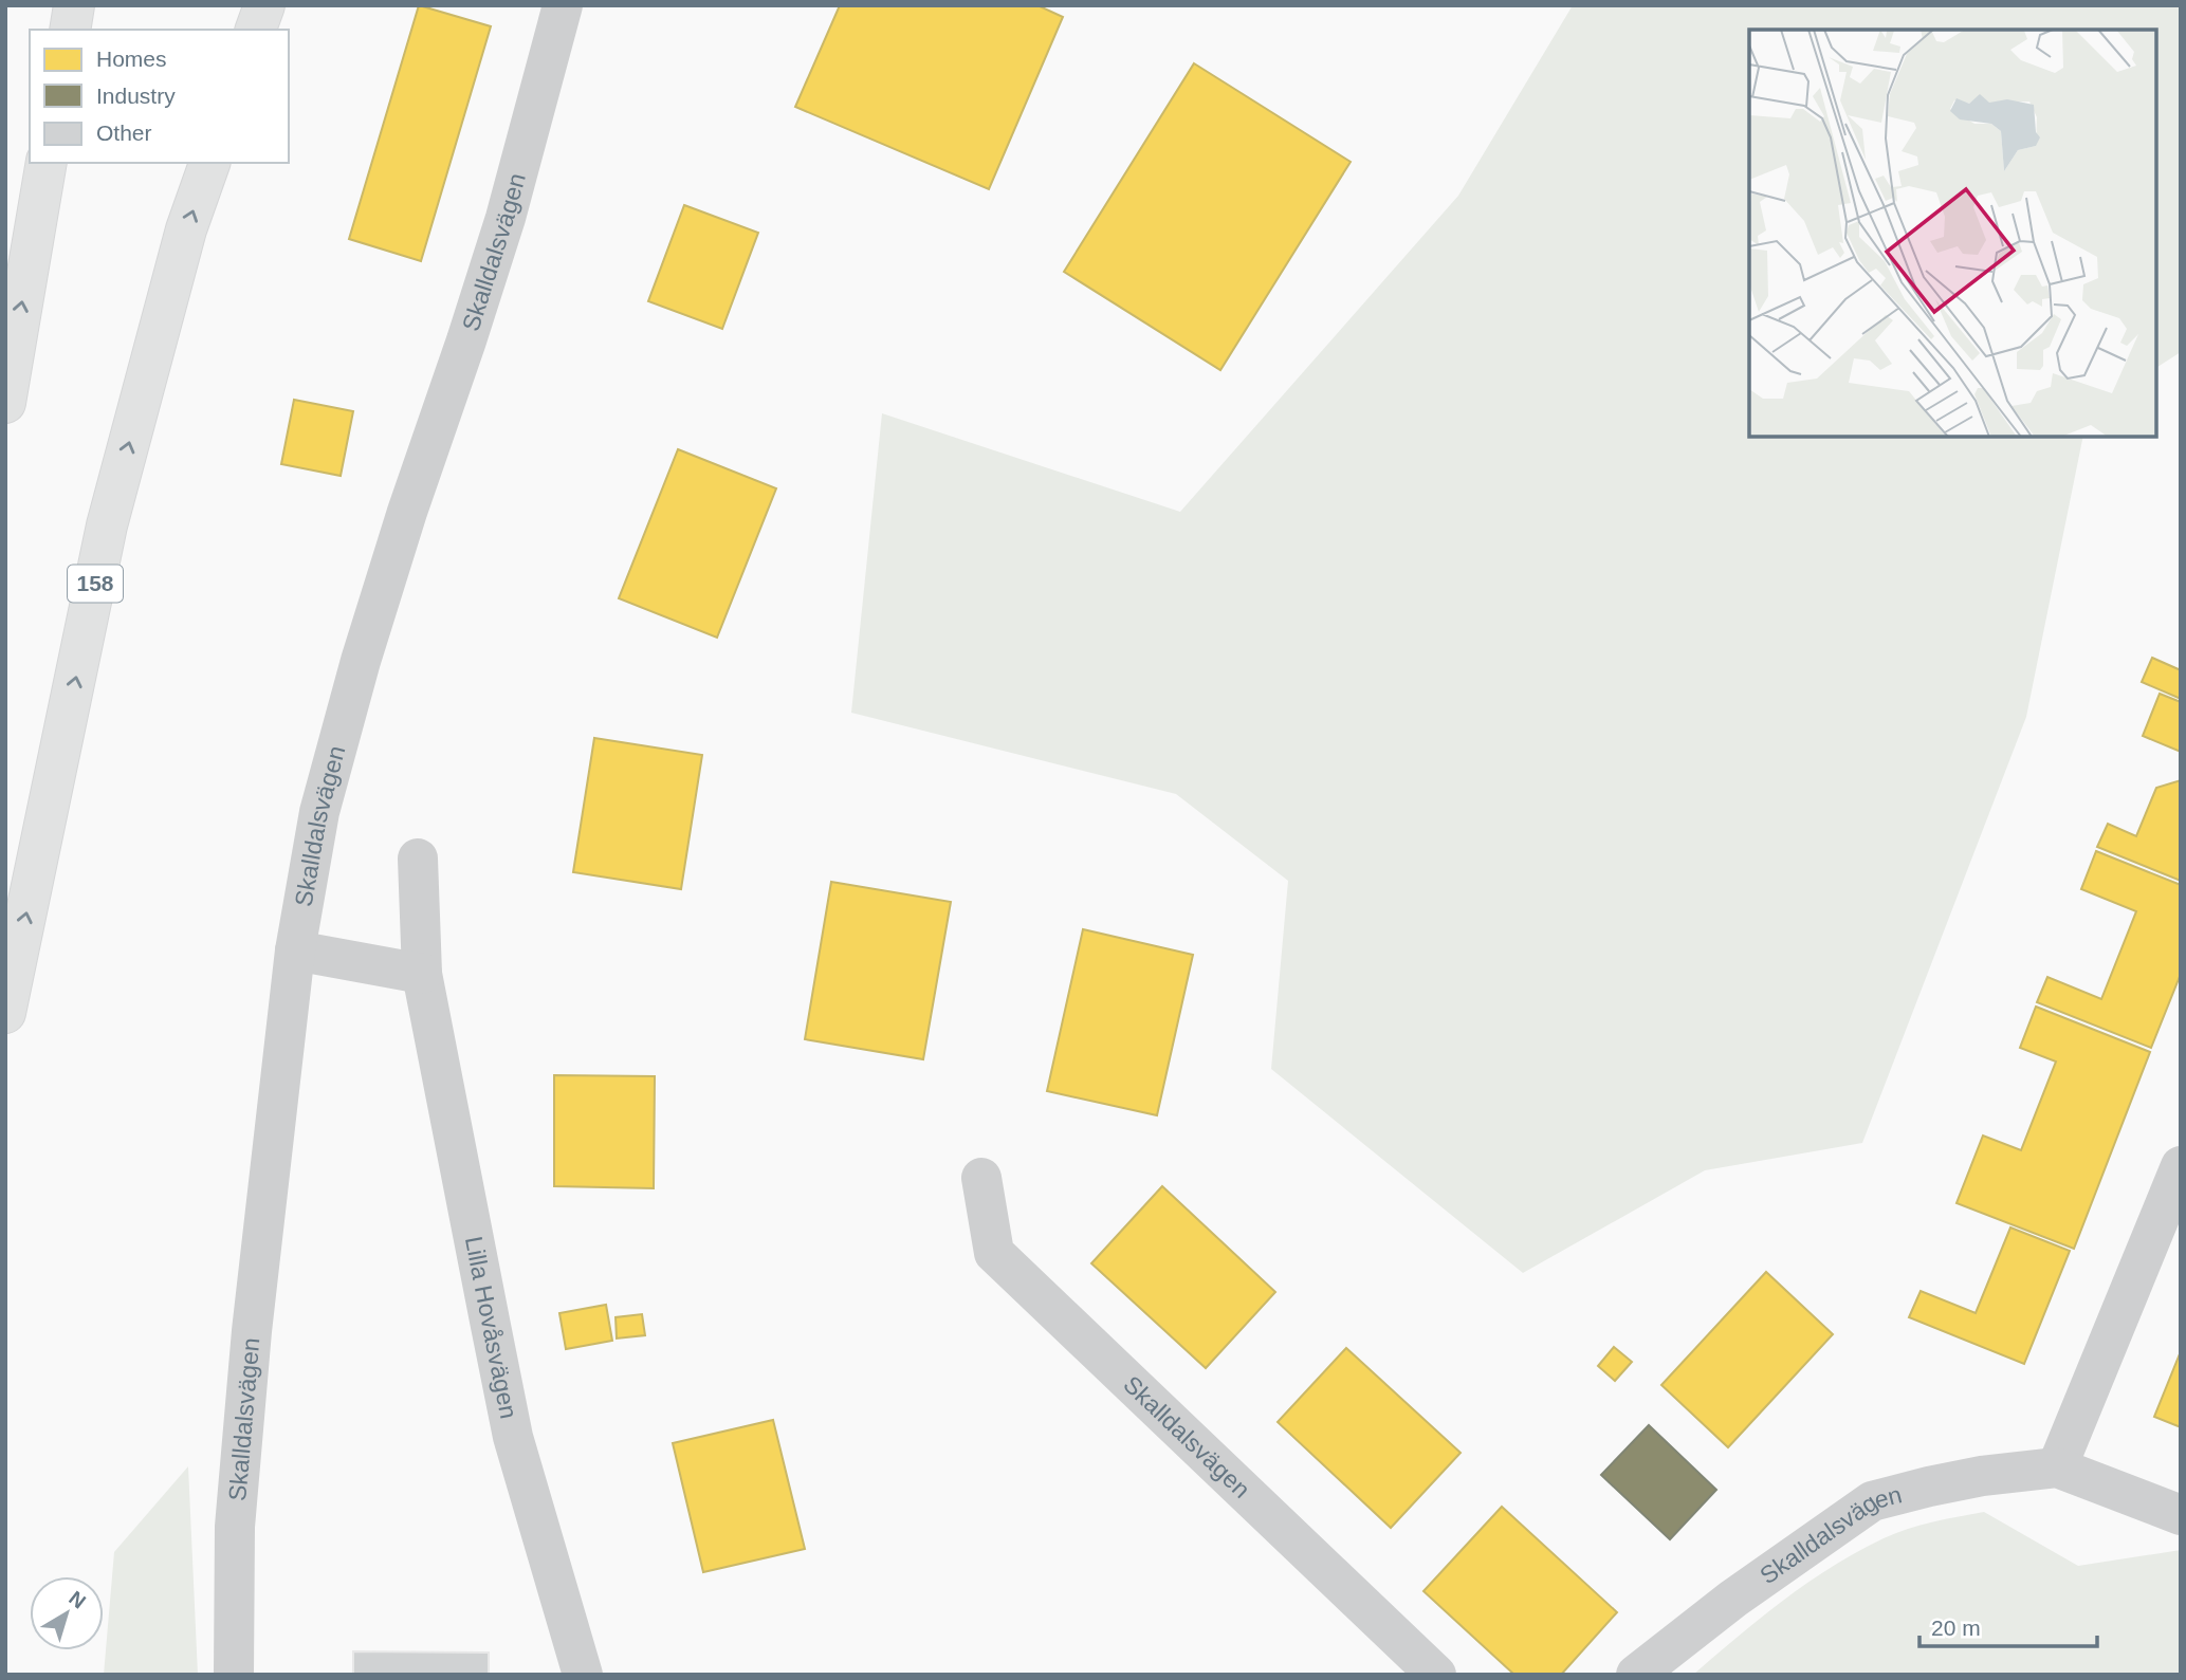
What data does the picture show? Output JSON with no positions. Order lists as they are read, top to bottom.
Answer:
{
  "streets": {
    "main road": ["158"],
    "street": ["Skalldalsvägen", "Lilla Hovåsvägen"]
  },
  "legend": ["Homes", "Industry", "Other"],
  "scale_bar": "20 m",
  "north": "top right"
}
